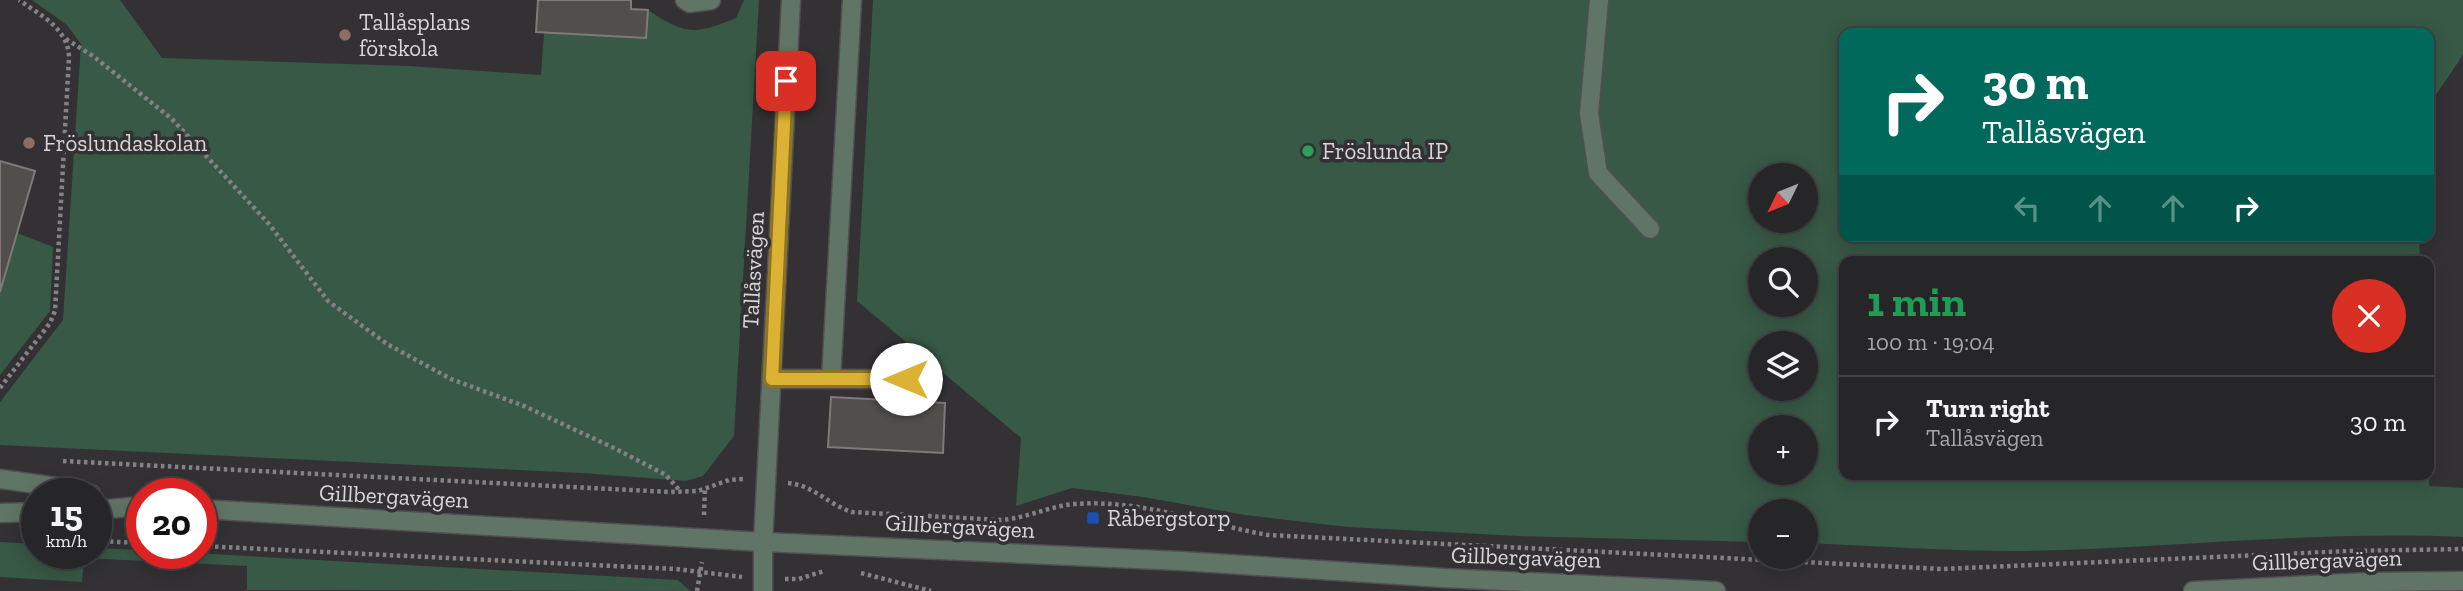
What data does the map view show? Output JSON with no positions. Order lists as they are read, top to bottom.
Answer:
{
  "streets": {
    "street": ["Tallåsvägen", "Gillbergavägen"]
  },
  "crossings": [
    ["Tallåsvägen", "Gillbergavägen"]
  ],
  "places": {
    "other": ["Tallåsplans förskola", "Fröslundaskolan", "Fröslunda IP"],
    "transit": ["Råbergstorp"]
  },
  "north": "bottom left",
  "page": {
    "turn": ["30 m", "Tallåsvägen"],
    "map_buttons": ["+", "−"],
    "heading": ["1 min", "100 m · 19:04"],
    "list": [
      {
        "name": "Turn right",
        "note": "Tallåsvägen",
        "value": "30 m"
      }
    ],
    "speed": "15 km/h",
    "limit": "20"
  }
}
